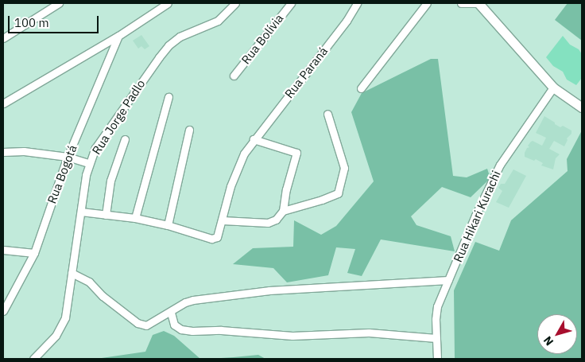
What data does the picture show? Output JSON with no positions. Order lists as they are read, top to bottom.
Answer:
{
  "streets": {
    "street": [
      "Rua Bolívia",
      "Rua Paraná",
      "Rua Jorge Padlo",
      "Rua Bogotá",
      "Rua Hikari Kurachi"
    ]
  },
  "scale_bar": "100 m",
  "north": "bottom left"
}
